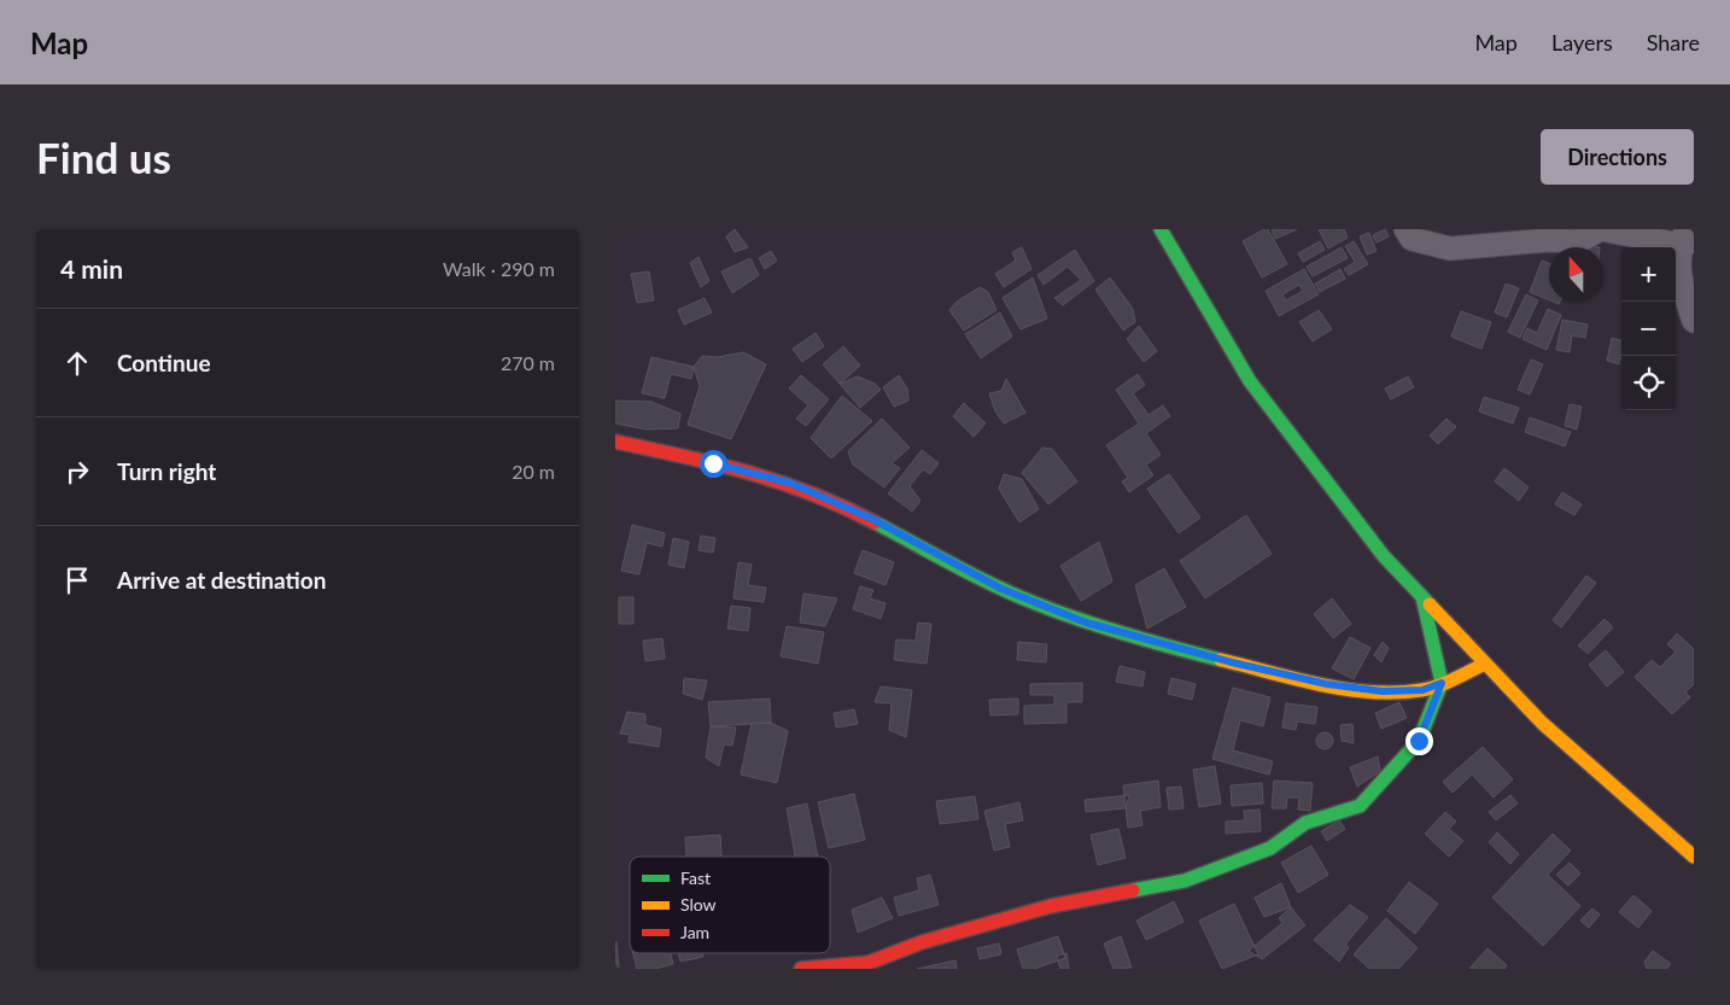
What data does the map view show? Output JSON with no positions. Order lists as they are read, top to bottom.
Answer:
{
  "legend": ["Fast", "Slow", "Jam"],
  "north": "top",
  "page": {
    "header": "Map",
    "nav": ["Map", "Layers", "Share"],
    "buttons": "Directions",
    "title": "Find us",
    "heading": ["4 min", "Walk · 290 m"],
    "map_buttons": ["+", "−"],
    "list": [
      ["Continue", "270 m"],
      ["Turn right", "20 m"],
      "Arrive at destination"
    ]
  }
}
